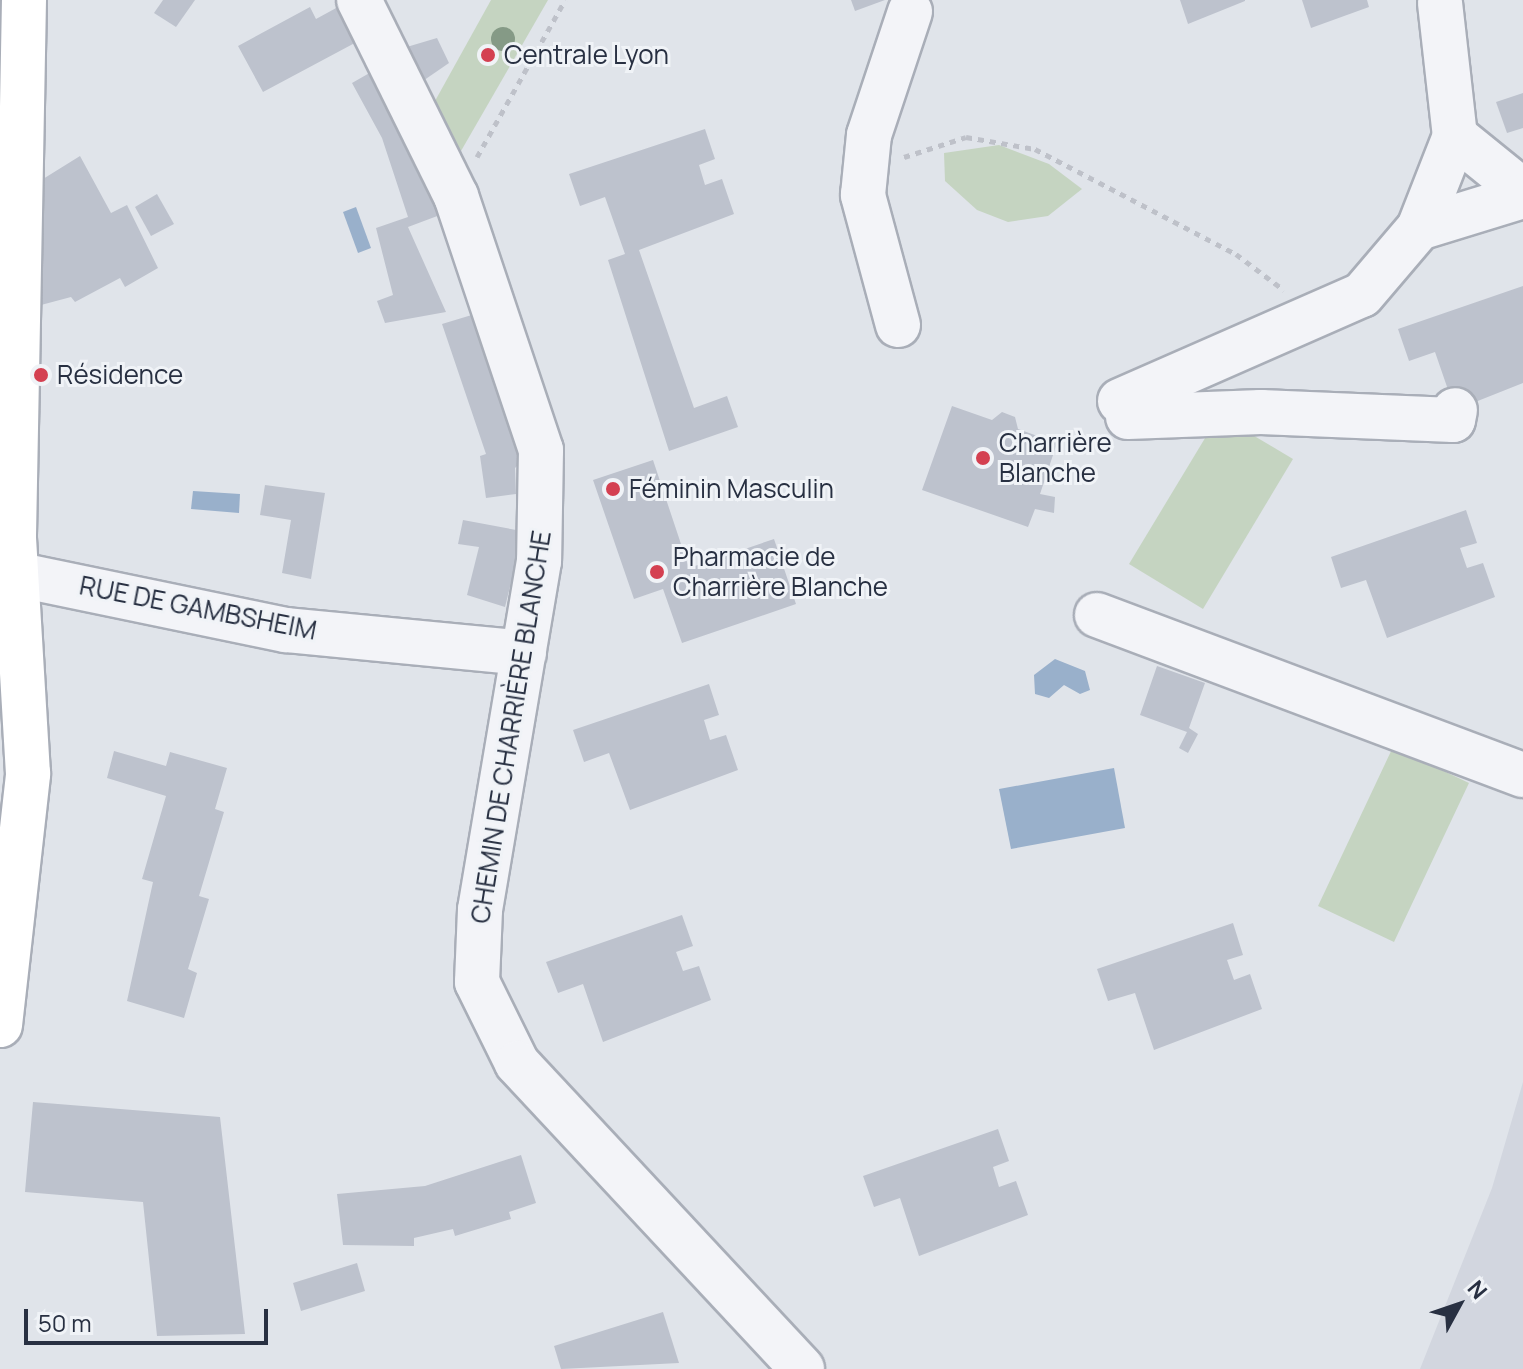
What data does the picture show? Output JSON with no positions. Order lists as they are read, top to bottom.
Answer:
{
  "streets": {
    "street": ["RUE DE GAMBSHEIM", "CHEMIN DE CHARRIÈRE BLANCHE"]
  },
  "crossings": [
    ["RUE DE GAMBSHEIM", "CHEMIN DE CHARRIÈRE BLANCHE"]
  ],
  "places": [
    "Centrale Lyon",
    "Résidence",
    "Charrière Blanche",
    "Féminin Masculin",
    "Pharmacie de Charrière Blanche"
  ],
  "scale_bar": "50 m",
  "north": "top right"
}
